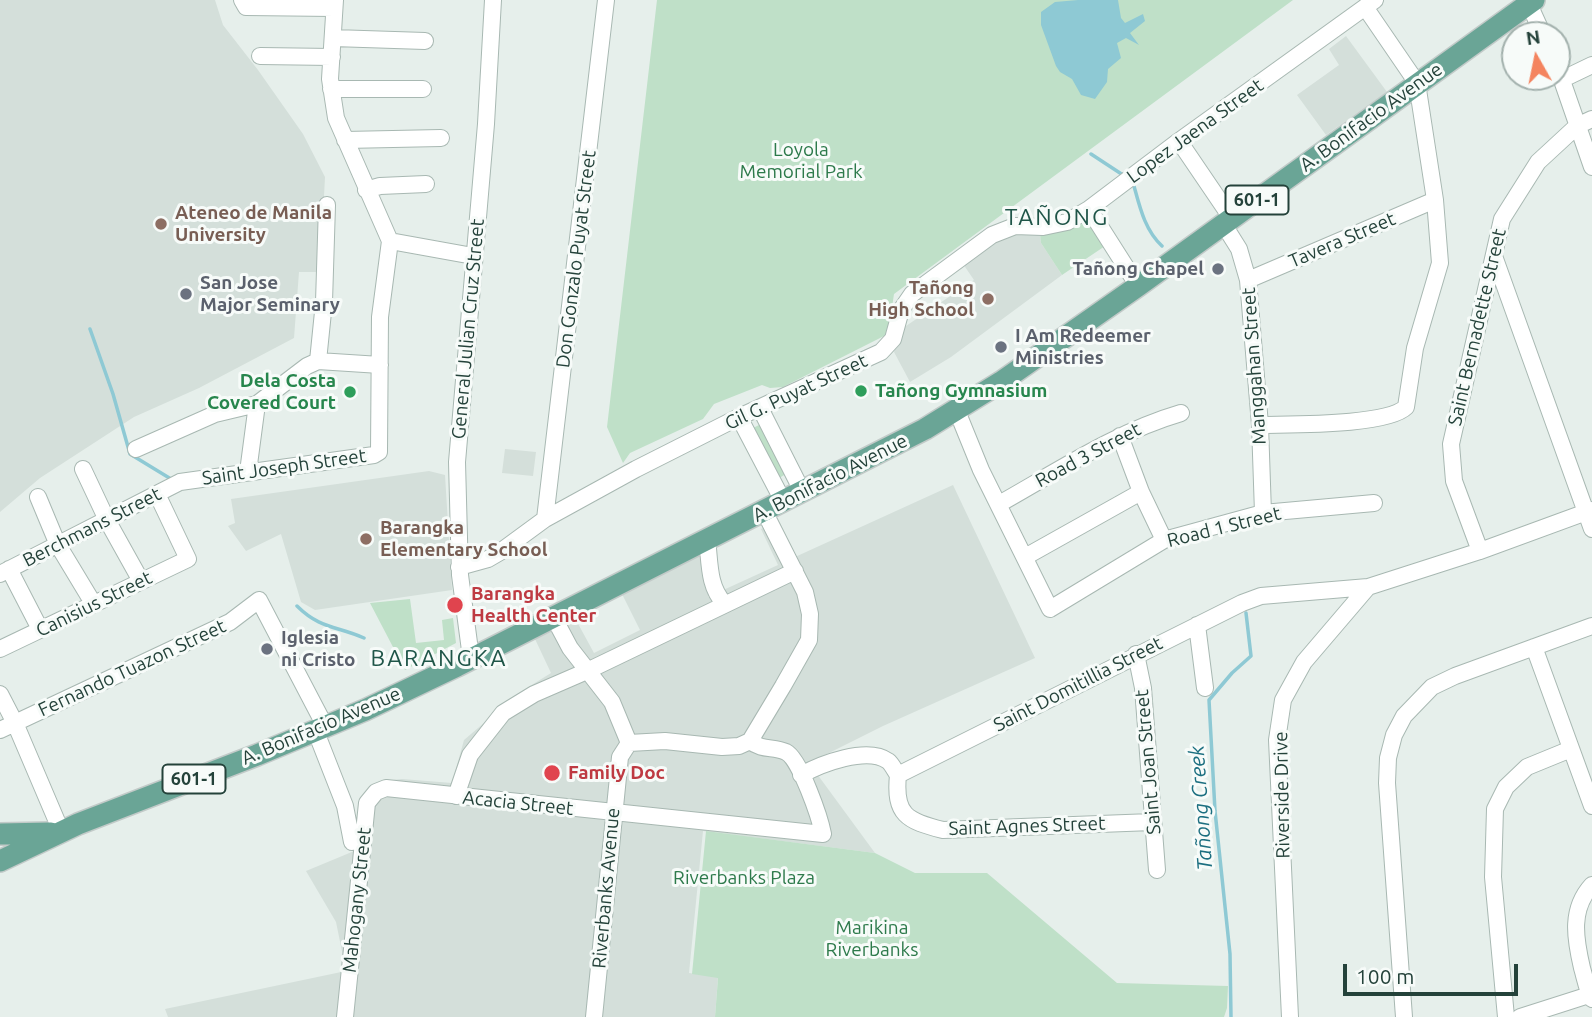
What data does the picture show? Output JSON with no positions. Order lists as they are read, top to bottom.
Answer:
{
  "streets": {
    "main road": ["A. Bonifacio Avenue", "601-1"],
    "street": [
      "Lopez Jaena Street",
      "Tavera Street",
      "Don Gonzalo Puyat Street",
      "Saint Bernadette Street",
      "General Julian Cruz Street",
      "Manggahan Street",
      "Gil G. Puyat Street",
      "Road 3 Street",
      "Saint Joseph Street",
      "Berchmans Street",
      "Road 1 Street",
      "Canisius Street",
      "Fernando Tuazon Street",
      "Saint Domitillia Street",
      "Saint Joan Street",
      "Riverside Drive",
      "Acacia Street",
      "Saint Agnes Street",
      "Riverbanks Avenue",
      "Mahogany Street"
    ]
  },
  "crossings": [
    ["A. Bonifacio Avenue", "General Julian Cruz Street"],
    ["A. Bonifacio Avenue", "Manggahan Street"],
    ["A. Bonifacio Avenue", "Fernando Tuazon Street"],
    ["Lopez Jaena Street", "Manggahan Street"],
    ["Lopez Jaena Street", "Gil G. Puyat Street"],
    ["Tavera Street", "Manggahan Street"],
    ["Don Gonzalo Puyat Street", "Gil G. Puyat Street"],
    ["General Julian Cruz Street", "Gil G. Puyat Street"],
    ["Manggahan Street", "Road 1 Street"],
    ["Saint Joseph Street", "Berchmans Street"],
    ["Berchmans Street", "Canisius Street"],
    ["Saint Domitillia Street", "Saint Joan Street"],
    ["Saint Domitillia Street", "Riverside Drive"],
    ["Saint Domitillia Street", "Saint Agnes Street"],
    ["Saint Joan Street", "Saint Agnes Street"],
    ["Acacia Street", "Riverbanks Avenue"],
    ["Acacia Street", "Mahogany Street"]
  ],
  "districts": ["TAÑONG", "BARANGKA"],
  "water": ["Tañong Creek"],
  "parks": ["Loyola Memorial Park", "Riverbanks Plaza", "Marikina Riverbanks"],
  "places": [
    "Ateneo de Manila University",
    "Tañong Chapel",
    "San Jose Major Seminary",
    "Tañong High School",
    "I Am Redeemer Ministries",
    "Tañong Gymnasium",
    "Dela Costa Covered Court",
    "Barangka Elementary School",
    "Barangka Health Center",
    "Iglesia ni Cristo",
    "Family Doc"
  ],
  "scale_bar": "100 m",
  "north": "top"
}
